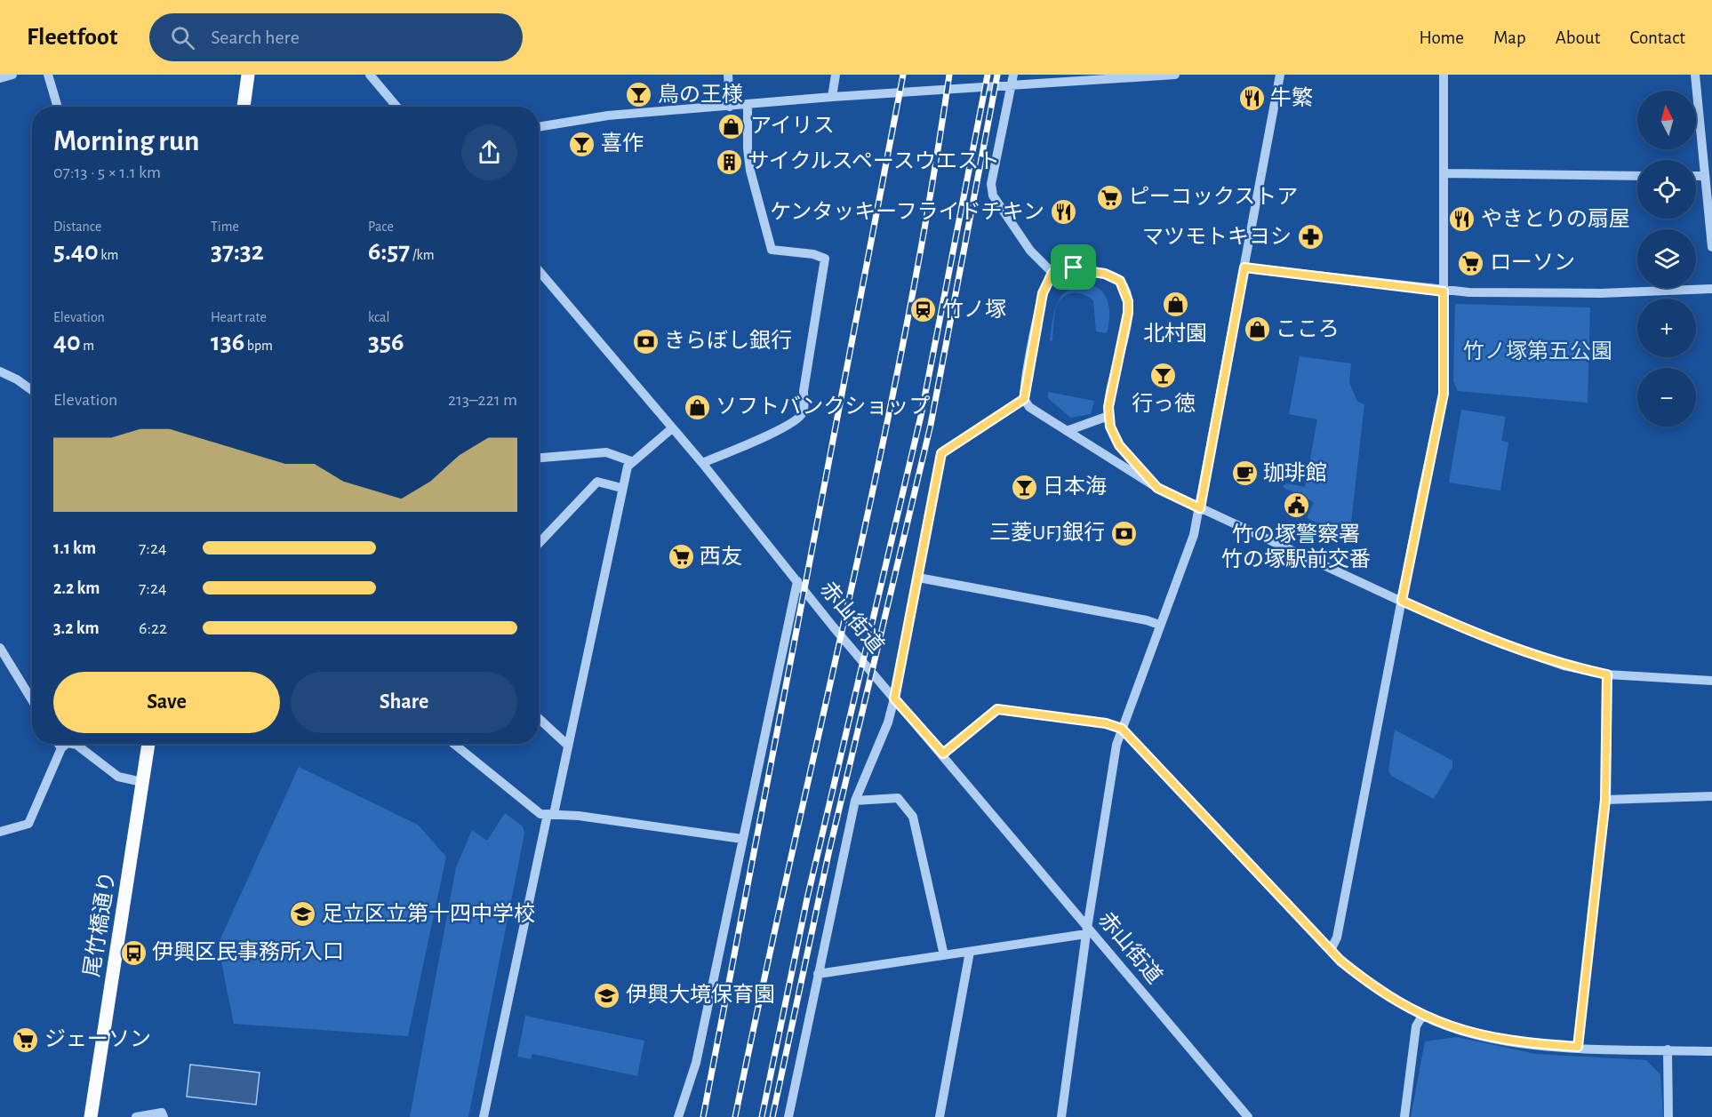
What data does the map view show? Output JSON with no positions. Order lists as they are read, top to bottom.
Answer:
{
  "streets": {
    "main road": ["尾竹橋通り"],
    "street": ["赤山街道"]
  },
  "parks": ["竹ノ塚第五公園"],
  "places": {
    "bar": [
      "鳥の王様",
      "喜作",
      "行っ徳",
      "日本海"
    ],
    "restaurant": ["牛繁", "ケンタッキーフライドチキン", "やきとりの扇屋"],
    "shop": [
      "アイリス",
      "北村園",
      "こころ",
      "ソフトバンクショップ"
    ],
    "building": ["サイクルスペースウエスト"],
    "supermarket": [
      "ピーコックストア",
      "ローソン",
      "西友",
      "ジェーソン"
    ],
    "pharmacy": ["マツモトキヨシ"],
    "station": ["竹ノ塚"],
    "bank": ["きらぼし銀行", "三菱UFJ銀行"],
    "cafe": ["珈琲館"],
    "public building": ["竹の塚警察署 竹の塚駅前交番"],
    "school or university": ["足立区立第十四中学校", "伊興大境保育園"],
    "bus stop": ["伊興区民事務所入口"]
  },
  "north": "top",
  "page": {
    "header": "Fleetfoot",
    "search": "Search here",
    "nav": [
      "Home",
      "Map",
      "About",
      "Contact"
    ],
    "map_buttons": ["+", "−"],
    "heading": ["Morning run", "07:13 · 5 × 1.1 km"],
    "stats": [
      ["Distance", "5.40 km"],
      ["Time", "37:32"],
      ["Pace", "6:57 /km"],
      ["Elevation", "40 m"],
      ["Heart rate", "136 bpm"],
      ["kcal", "356"]
    ],
    "chart": ["Elevation", "213–221 m"],
    "list": [
      {
        "name": "1.1 km",
        "note": "7:24"
      },
      {
        "name": "2.2 km",
        "note": "7:24"
      },
      {
        "name": "3.2 km",
        "note": "6:22"
      }
    ],
    "buttons": ["Save", "Share"]
  }
}
